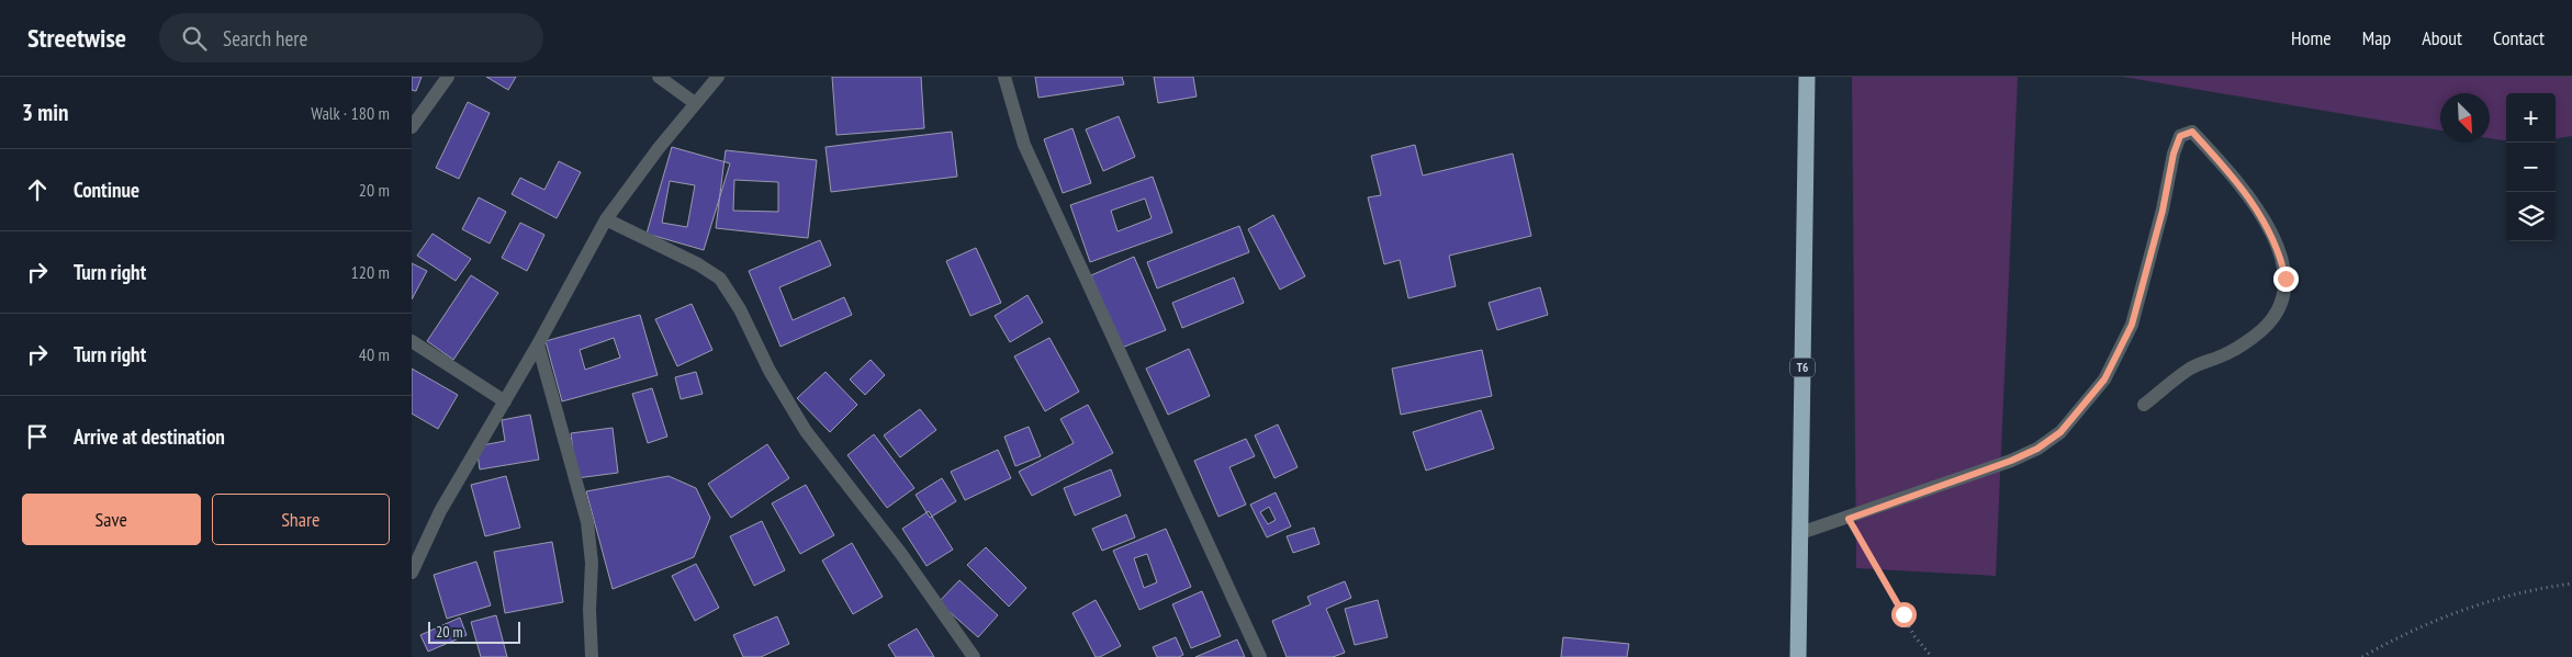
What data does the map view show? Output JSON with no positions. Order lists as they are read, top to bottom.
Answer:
{
  "streets": {
    "highway": ["T6"]
  },
  "scale_bar": "20 m",
  "north": "bottom right",
  "page": {
    "header": "Streetwise",
    "search": "Search here",
    "nav": [
      "Home",
      "Map",
      "About",
      "Contact"
    ],
    "heading": ["3 min", "Walk · 180 m"],
    "map_buttons": ["+", "−"],
    "list": [
      ["Continue", "20 m"],
      ["Turn right", "120 m"],
      ["Turn right", "40 m"],
      "Arrive at destination"
    ],
    "buttons": ["Save", "Share"],
    "scale": "20 m"
  }
}
